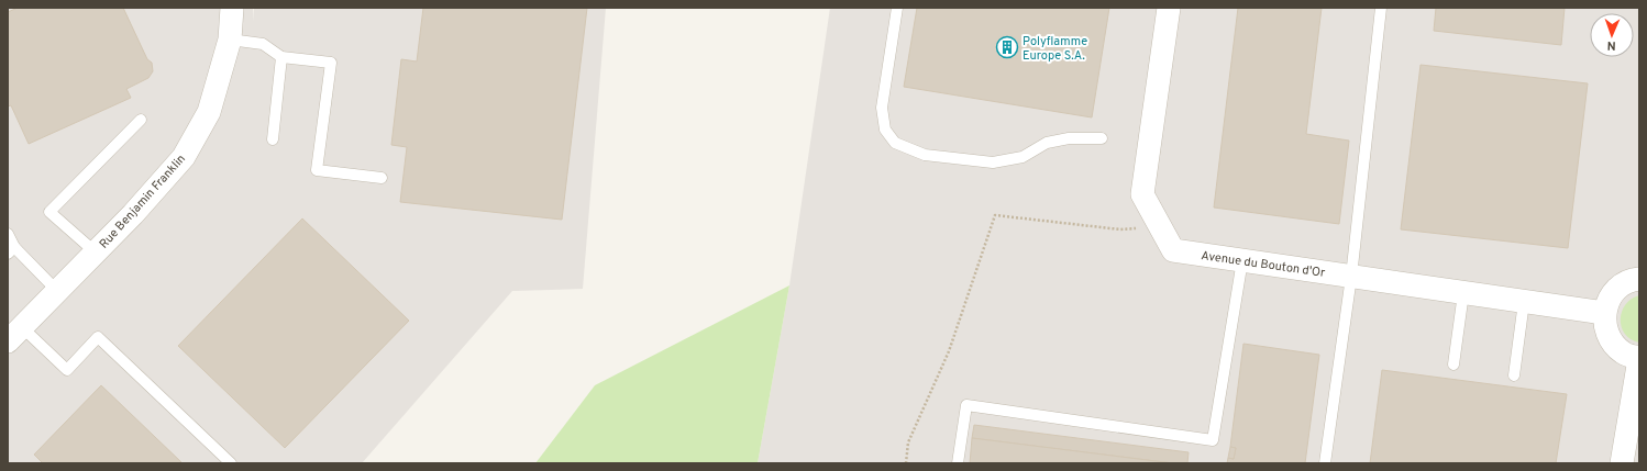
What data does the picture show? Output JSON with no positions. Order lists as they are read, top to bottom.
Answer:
{
  "streets": {
    "street": ["Rue Benjamin Franklin", "Avenue du Bouton d'Or"]
  },
  "places": {
    "building": ["Polyflamme Europe S.A."]
  },
  "north": "bottom"
}
